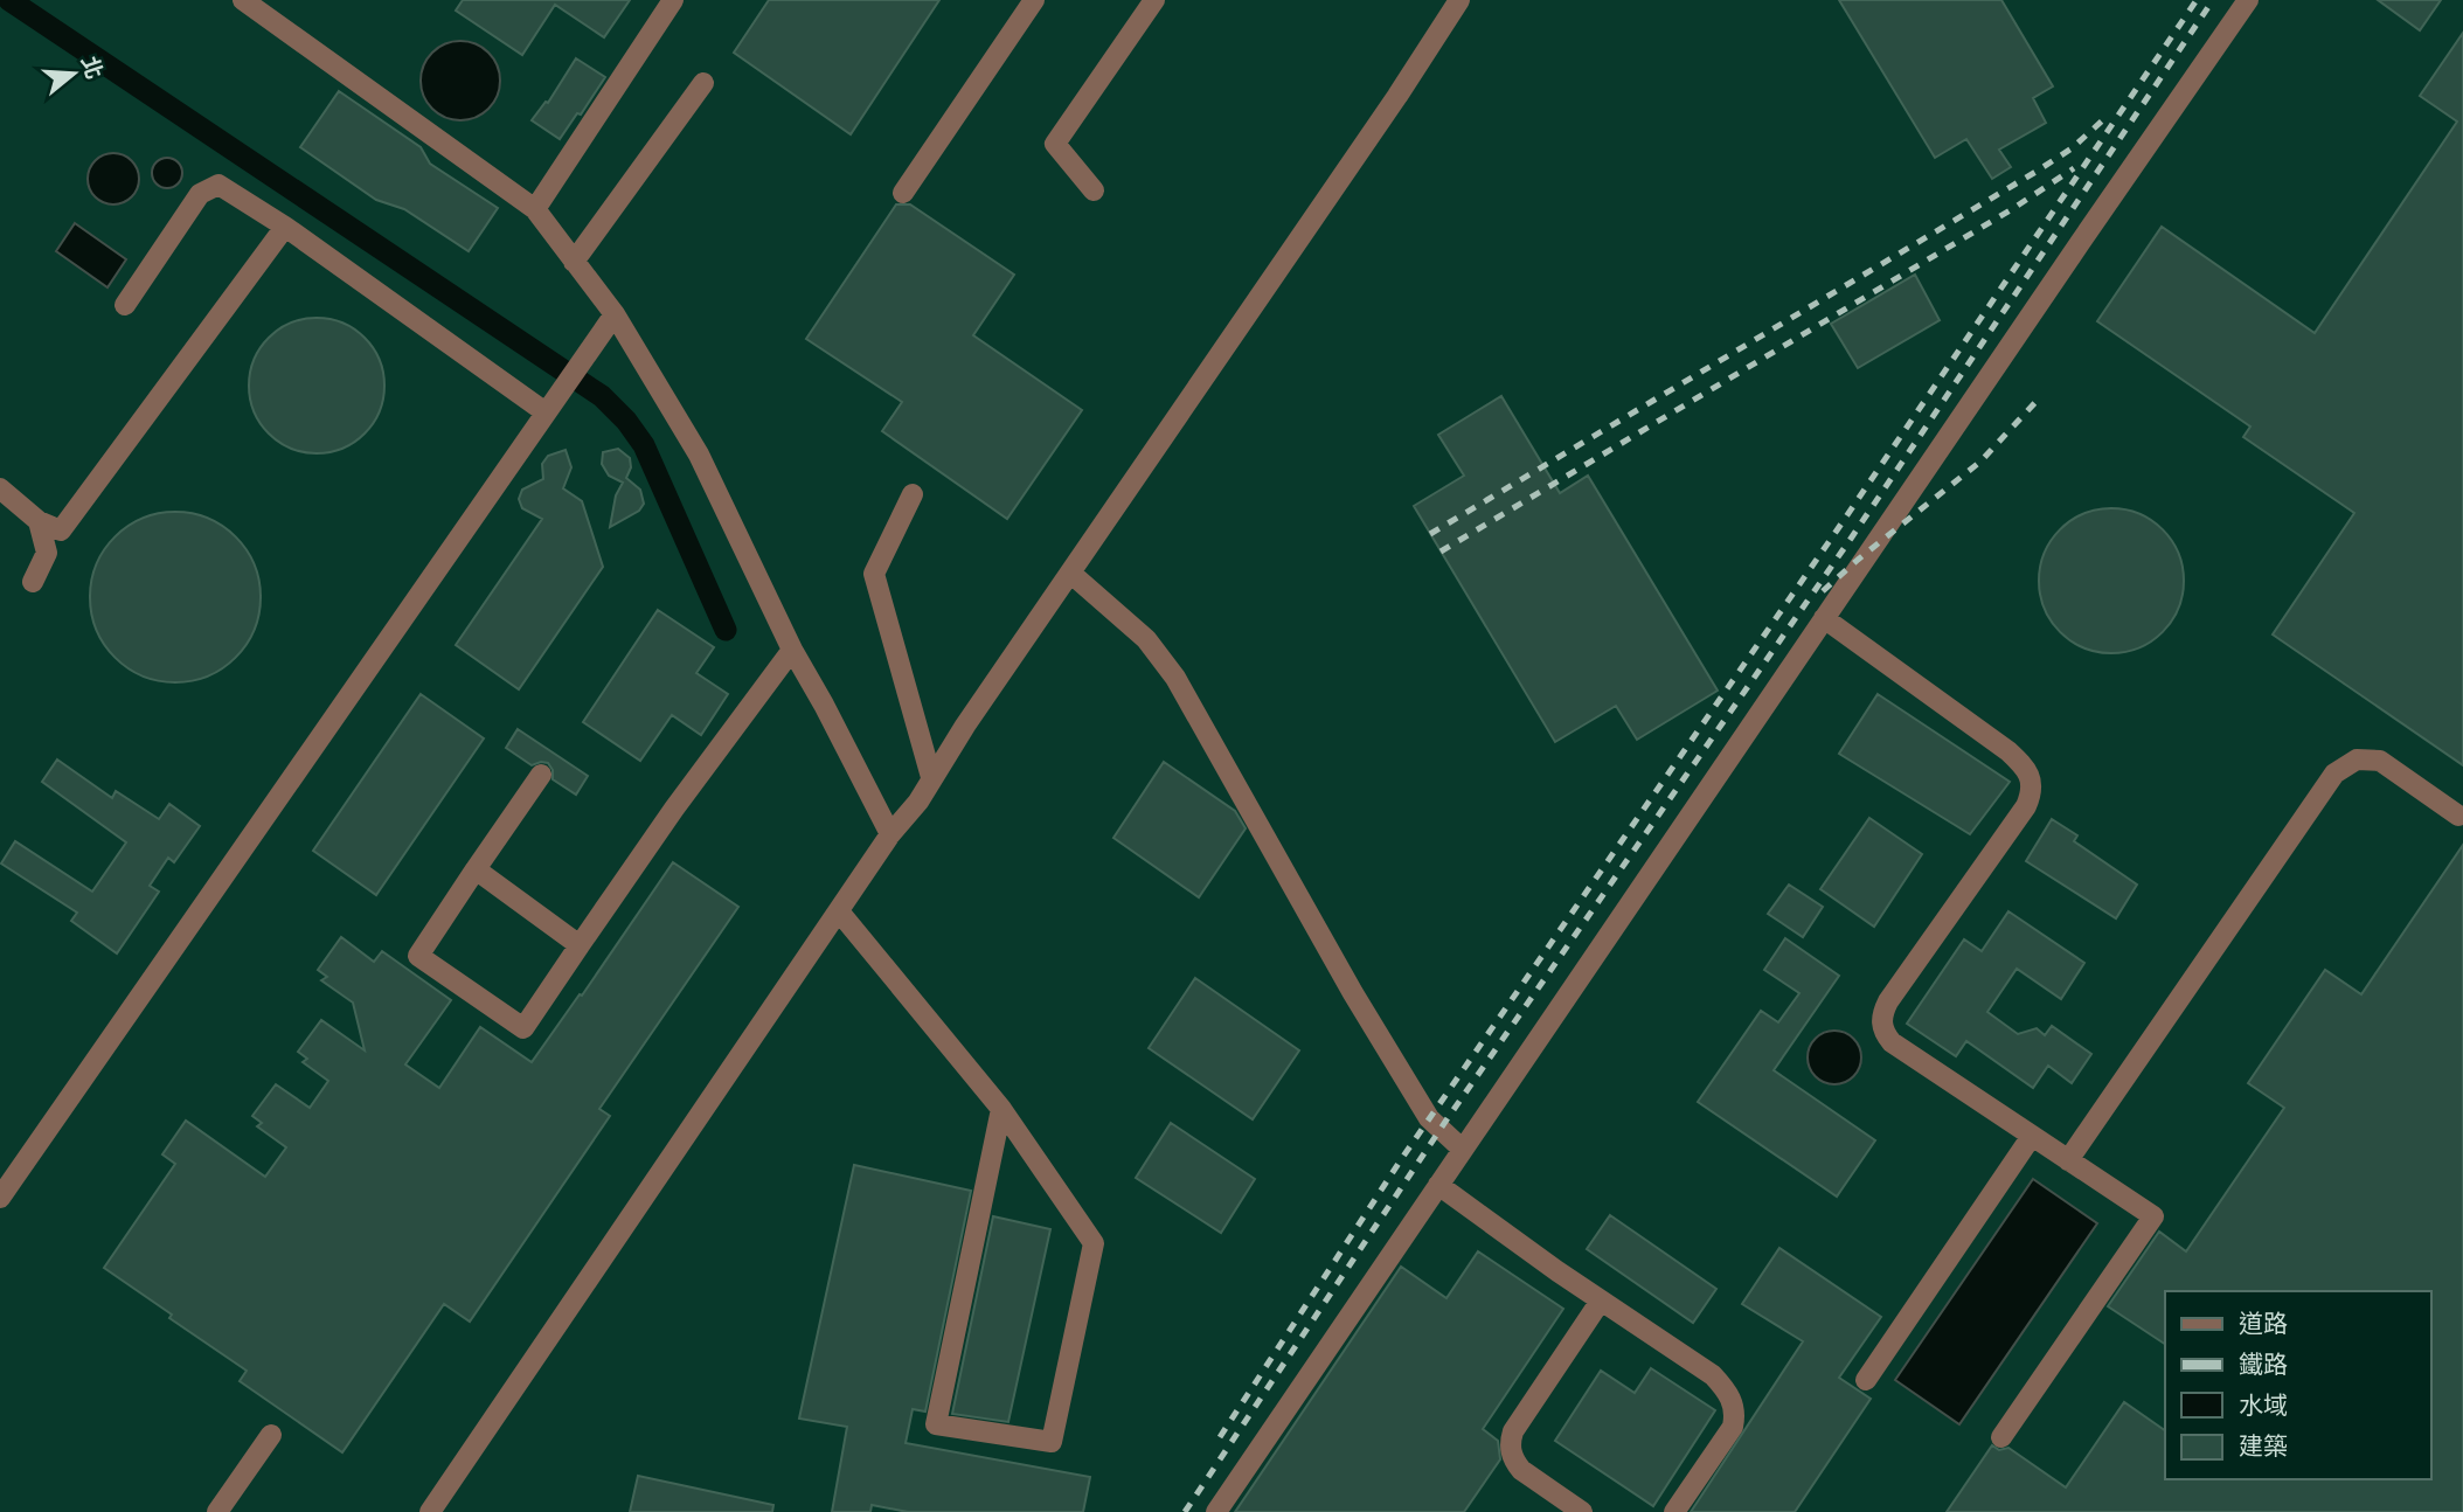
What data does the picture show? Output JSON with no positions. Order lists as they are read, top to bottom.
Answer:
{
  "legend": [
    "道路",
    "鐵路",
    "水域",
    "建築"
  ],
  "north": "right"
}
